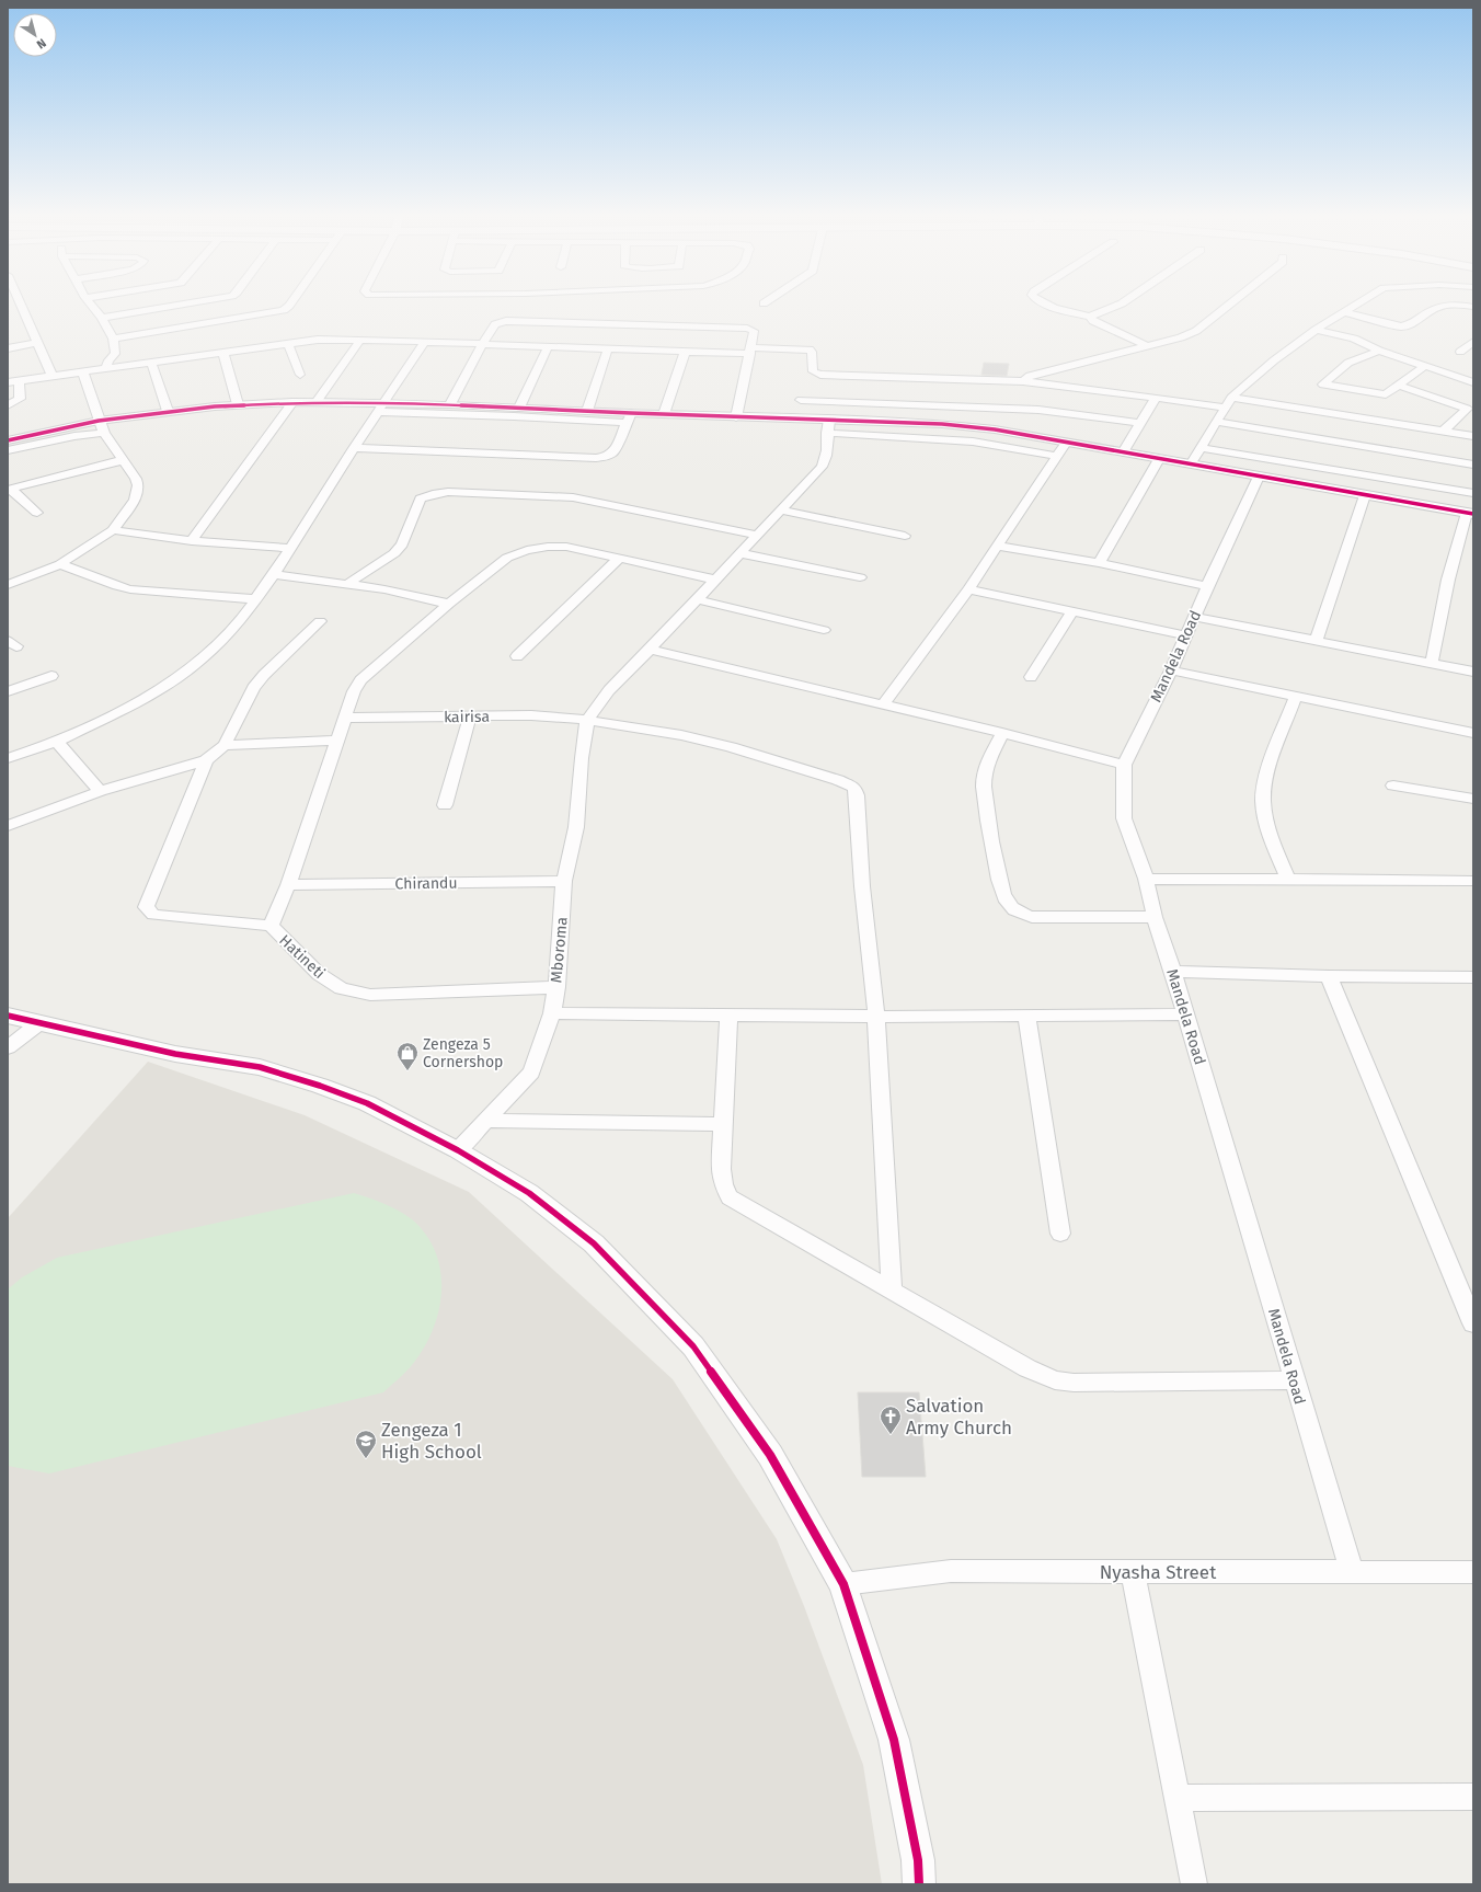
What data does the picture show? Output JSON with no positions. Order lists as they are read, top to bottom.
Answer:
{
  "streets": {
    "street": [
      "Mandela Road",
      "kairisa",
      "Chirandu",
      "Mboroma",
      "Hatineti",
      "Nyasha Street"
    ]
  },
  "crossings": [
    ["Mandela Road", "Nyasha Street"],
    ["kairisa", "Mboroma"],
    ["kairisa", "Hatineti"],
    ["Chirandu", "Mboroma"],
    ["Chirandu", "Hatineti"],
    ["Mboroma", "Hatineti"]
  ],
  "places": {
    "shop": ["Zengeza 5 Cornershop"],
    "church": ["Salvation Army Church"],
    "school or university": ["Zengeza 1 High School"]
  },
  "north": "bottom right"
}
